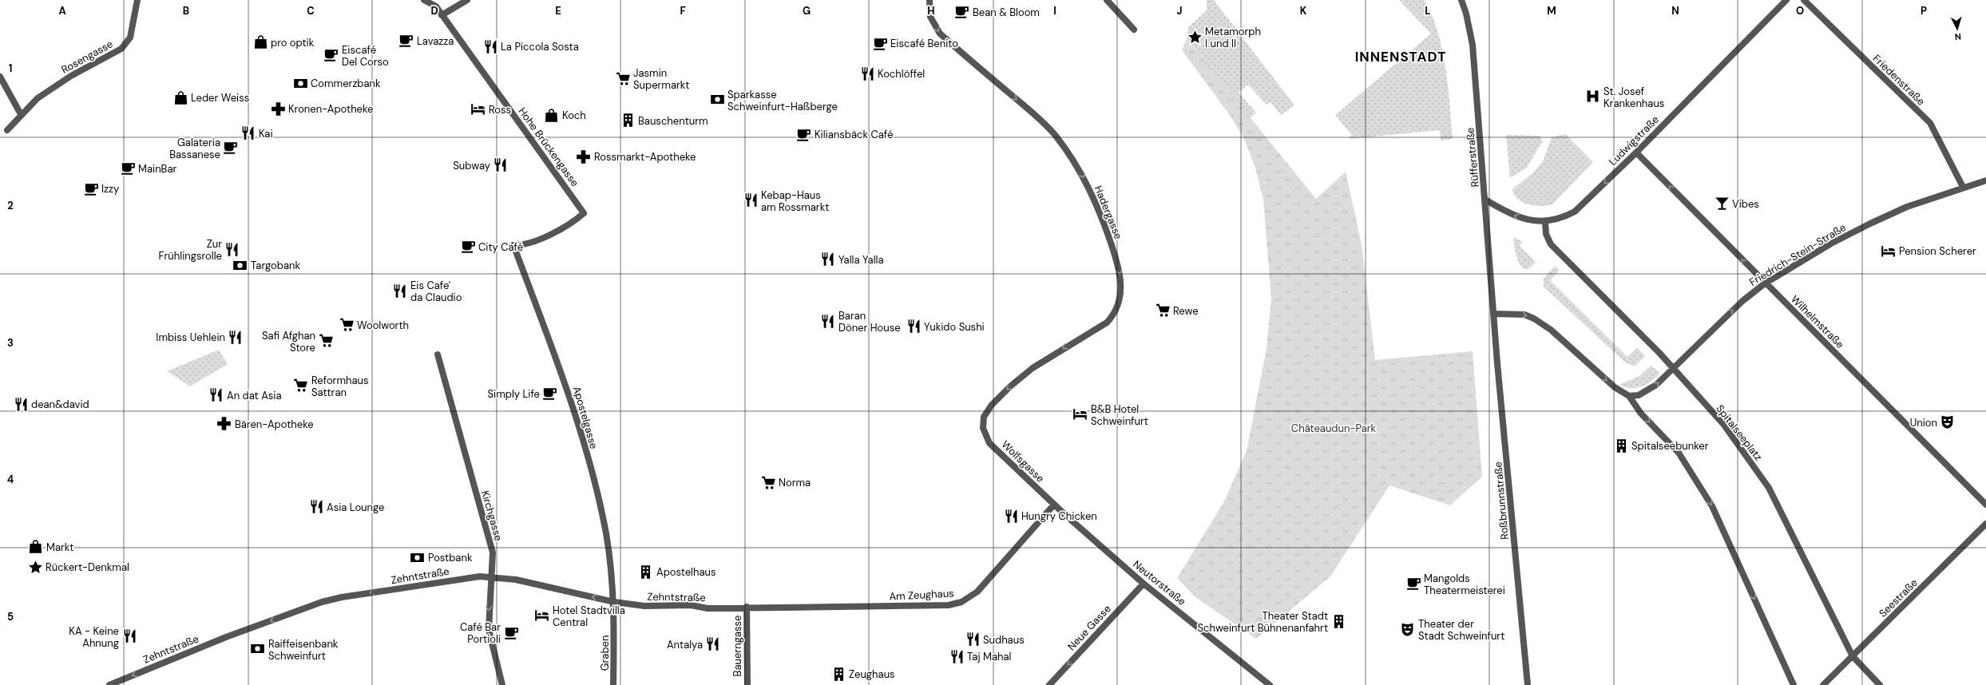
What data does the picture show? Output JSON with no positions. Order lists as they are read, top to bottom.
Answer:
{
  "streets": {
    "street": [
      "Rosengasse",
      "Friedenstraße",
      "Ludwigstraße",
      "Hohe Brückengasse",
      "Rüfferstraße",
      "Hadergasse",
      "Friedrich-Stein-Straße",
      "Wilhelmstraße",
      "Apostelgasse",
      "Spitalseeplatz",
      "Wolfsgasse",
      "Roßbrunnstraße",
      "Kirchgasse",
      "Zehntstraße",
      "Neutorstraße",
      "Am Zeughaus",
      "Seestraße",
      "Neue Gasse",
      "Bauerngasse",
      "Graben"
    ]
  },
  "crossings": [
    ["Friedenstraße", "Friedrich-Stein-Straße"],
    ["Ludwigstraße", "Rüfferstraße"],
    ["Ludwigstraße", "Wilhelmstraße"],
    ["Ludwigstraße", "Spitalseeplatz"],
    ["Hohe Brückengasse", "Apostelgasse"],
    ["Rüfferstraße", "Roßbrunnstraße"],
    ["Hadergasse", "Wolfsgasse"],
    ["Friedrich-Stein-Straße", "Wilhelmstraße"],
    ["Friedrich-Stein-Straße", "Spitalseeplatz"],
    ["Apostelgasse", "Zehntstraße"],
    ["Apostelgasse", "Graben"],
    ["Spitalseeplatz", "Seestraße"],
    ["Wolfsgasse", "Neutorstraße"],
    ["Wolfsgasse", "Am Zeughaus"],
    ["Kirchgasse", "Zehntstraße"],
    ["Zehntstraße", "Am Zeughaus"],
    ["Zehntstraße", "Bauerngasse"],
    ["Zehntstraße", "Graben"],
    ["Neutorstraße", "Am Zeughaus"],
    ["Neutorstraße", "Neue Gasse"],
    ["Am Zeughaus", "Bauerngasse"]
  ],
  "one_way": [
    "Ludwigstraße",
    "Friedrich-Stein-Straße",
    "Wilhelmstraße",
    "Zehntstraße",
    "Neue Gasse"
  ],
  "districts": ["INNENSTADT"],
  "parks": ["Châteaudun-Park"],
  "places": {
    "cafe": [
      "Bean & Bloom",
      "Lavazza",
      "Eiscafé Benito",
      "Eiscafé Del Corso",
      "Kiliansbäck Café",
      "Galateria Bassanese",
      "MainBar",
      "Izzy",
      "City Café",
      "Simply Life",
      "Mangolds Theatermeisterei",
      "Café Bar Portioli"
    ],
    "place": ["Metamorph I und II", "Rückert-Denkmal"],
    "shop": [
      "pro optik",
      "Leder Weiss",
      "Koch",
      "Markt"
    ],
    "restaurant": [
      "La Piccola Sosta",
      "Kochlöffel",
      "Kai",
      "Subway",
      "Kebap-Haus am Rossmarkt",
      "Zur Frühlingsrolle",
      "Yalla Yalla",
      "Eis Cafe' da Claudio",
      "Baran Döner House",
      "Yukido Sushi",
      "Imbiss Uehlein",
      "An dat Asia",
      "dean&david",
      "Asia Lounge",
      "Hungry Chicken",
      "KA - Keine Ahnung",
      "Sudhaus",
      "Antalya",
      "Taj Mahal"
    ],
    "supermarket": [
      "Jasmin Supermarkt",
      "Rewe",
      "Woolworth",
      "Safi Afghan Store",
      "Reformhaus Sattran",
      "Norma"
    ],
    "bank": [
      "Commerzbank",
      "Sparkasse Schweinfurt-Haßberge",
      "Targobank",
      "Postbank",
      "Raiffeisenbank Schweinfurt"
    ],
    "hospital": ["St. Josef Krankenhaus"],
    "pharmacy": ["Kronen-Apotheke", "Rossmarkt-Apotheke", "Bären-Apotheke"],
    "hotel": [
      "Ross",
      "Pension Scherer",
      "B&B Hotel Schweinfurt",
      "Hotel Stadtvilla Central"
    ],
    "building": [
      "Bauschenturm",
      "Spitalseebunker",
      "Apostelhaus",
      "Theater Stadt Schweinfurt Bühnenanfahrt",
      "Zeughaus"
    ],
    "bar": ["Vibes"],
    "theatre": ["Union", "Theater der Stadt Schweinfurt"]
  },
  "north": "bottom",
  "grid": {
    "columns": [
      "A",
      "B",
      "C",
      "D",
      "E",
      "F",
      "G",
      "H",
      "I",
      "J",
      "K",
      "L",
      "M",
      "N",
      "O",
      "P"
    ],
    "rows": [
      "1",
      "2",
      "3",
      "4",
      "5"
    ]
  }
}
